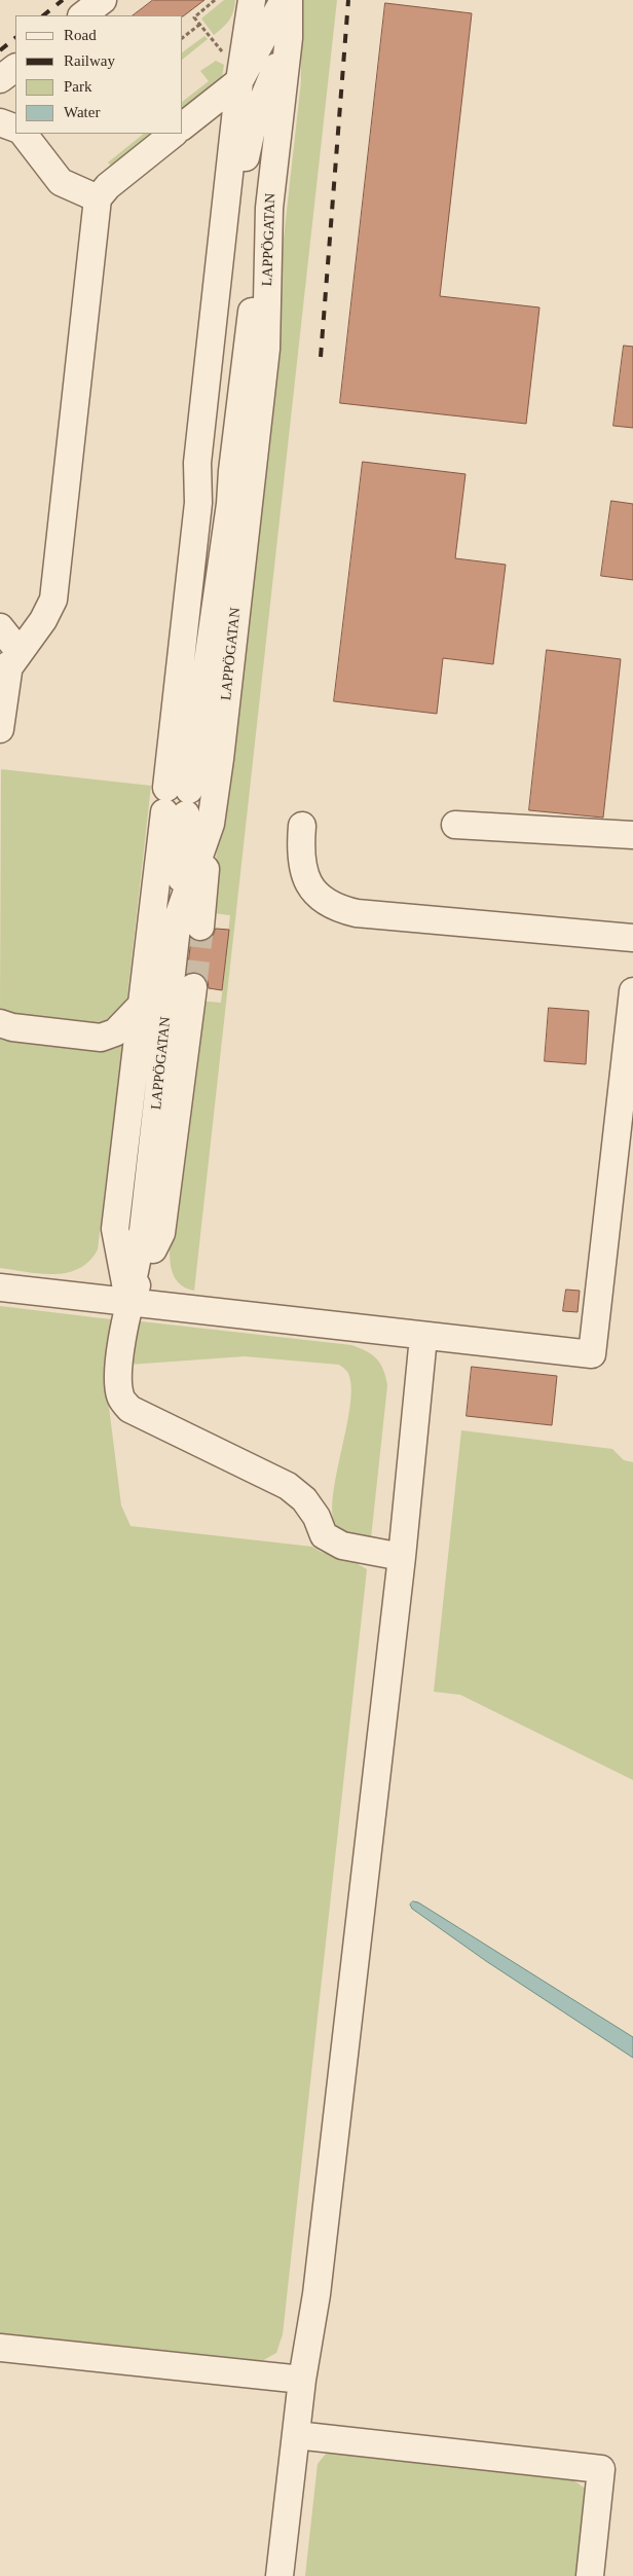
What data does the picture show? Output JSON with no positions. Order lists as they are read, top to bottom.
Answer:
{
  "streets": {
    "street": ["LAPPÖGATAN"]
  },
  "legend": [
    "Road",
    "Railway",
    "Park",
    "Water"
  ]
}
